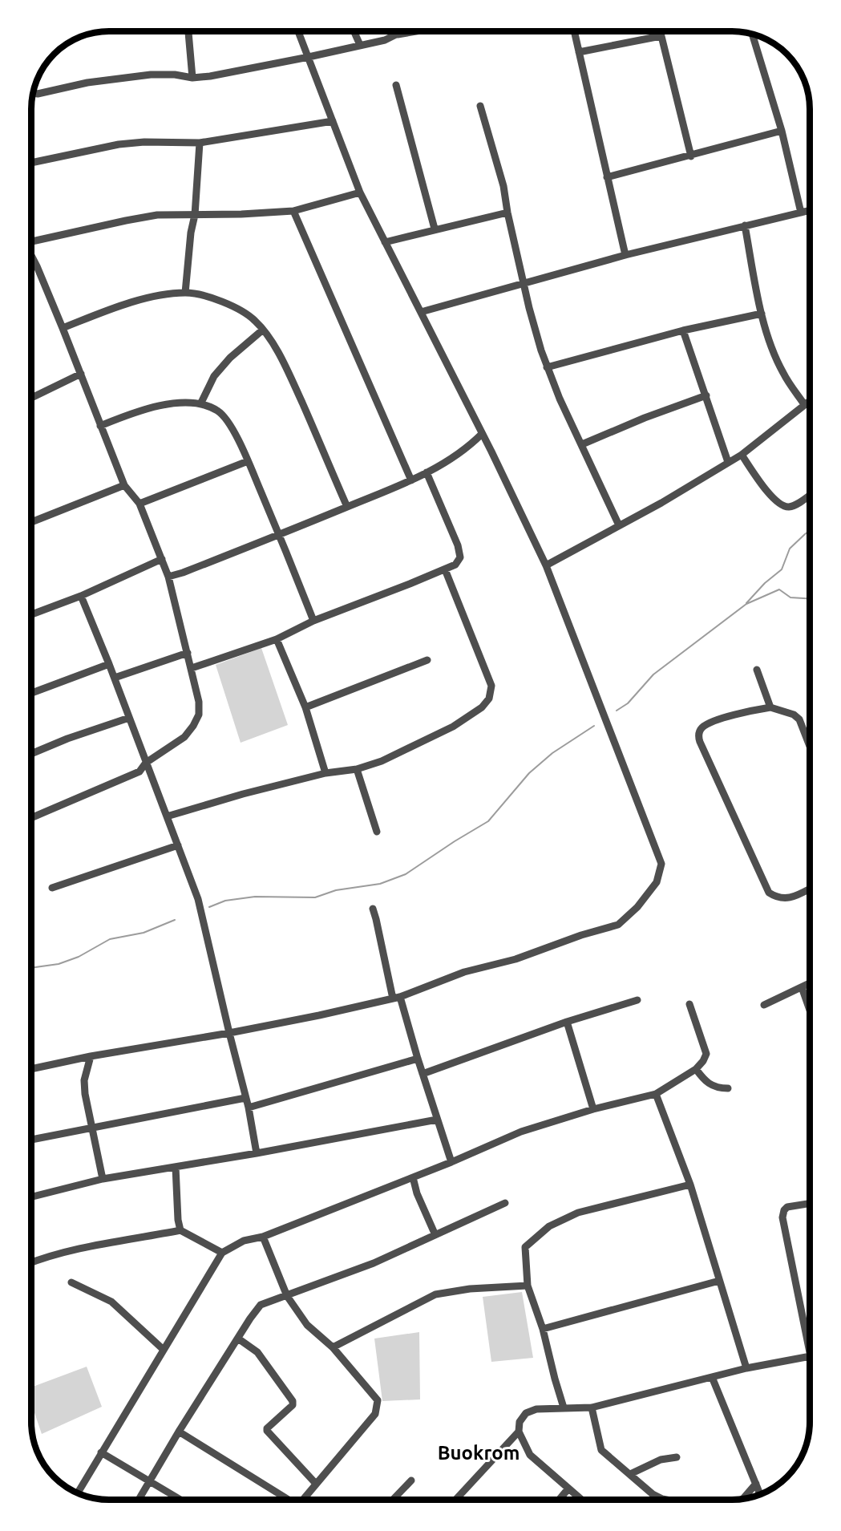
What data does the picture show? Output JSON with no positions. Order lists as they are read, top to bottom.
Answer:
{
  "districts": ["Buokrom"]
}
